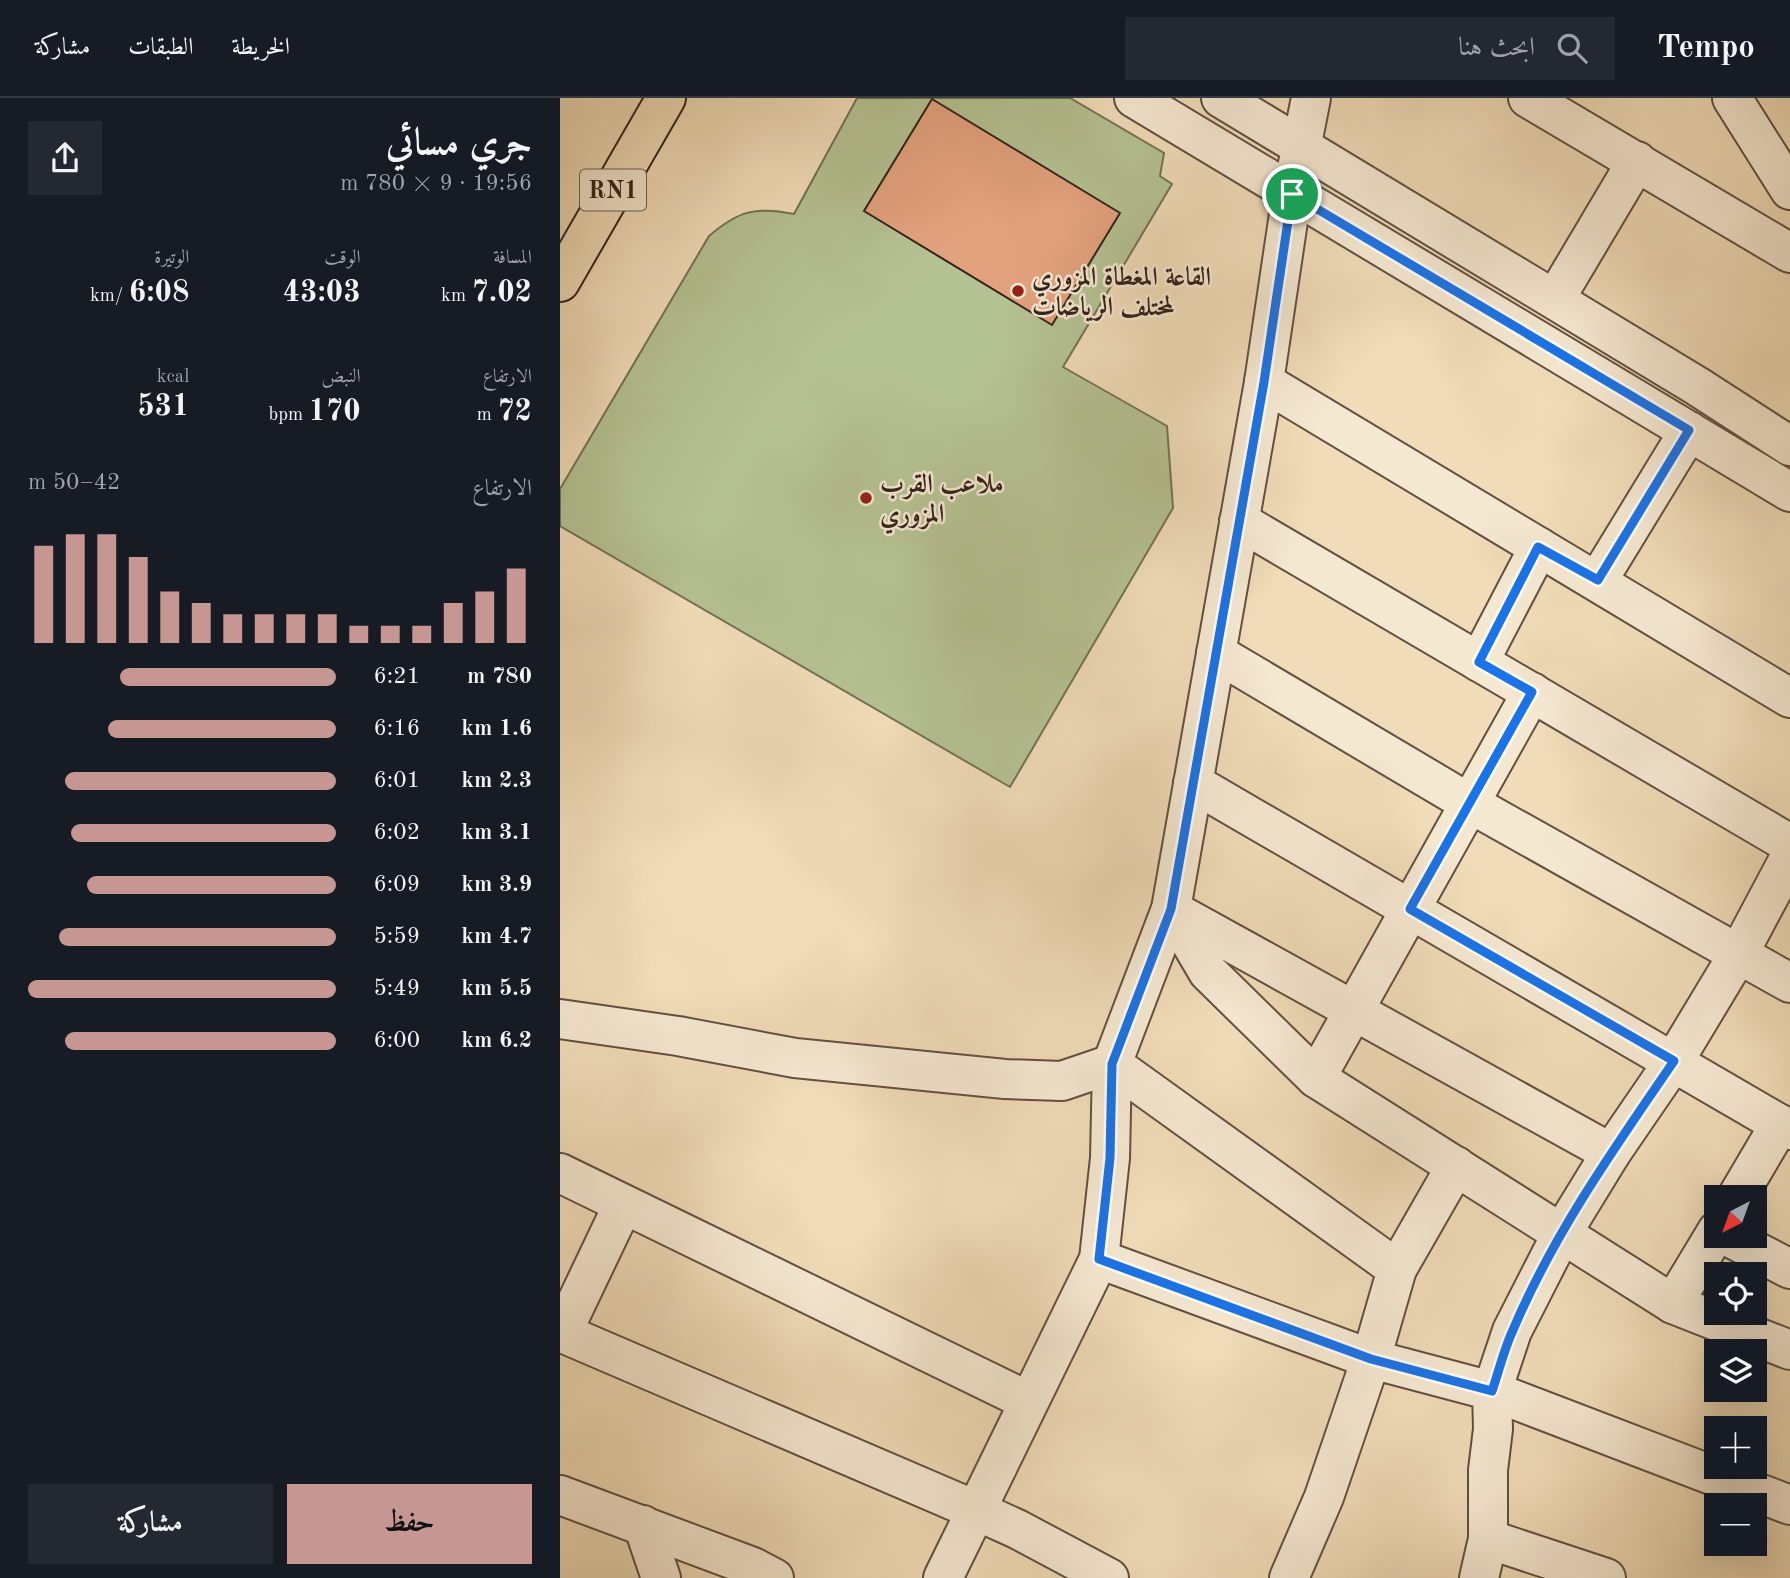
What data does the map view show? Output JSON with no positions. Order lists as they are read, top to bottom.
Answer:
{
  "streets": {
    "main road": ["RN1"]
  },
  "places": ["القاعة المغطاة المزوري لمختلف الرياضات", "ملاعب القرب المزوري"],
  "north": "bottom left",
  "page": {
    "header": "Tempo",
    "search": "ابحث هنا",
    "nav": ["الخريطة", "الطبقات", "مشاركة"],
    "heading": ["جري مسائي", "19:56 · 9 × 780 m"],
    "stats": [
      ["المسافة", "7.02 km"],
      ["الوقت", "43:03"],
      ["الوتيرة", "6:08 /km"],
      ["الارتفاع", "72 m"],
      ["النبض", "170 bpm"],
      ["kcal", "531"]
    ],
    "chart": ["الارتفاع", "42–50 m"],
    "list": [
      {
        "name": "780 m",
        "note": "6:21"
      },
      {
        "name": "1.6 km",
        "note": "6:16"
      },
      {
        "name": "2.3 km",
        "note": "6:01"
      },
      {
        "name": "3.1 km",
        "note": "6:02"
      },
      {
        "name": "3.9 km",
        "note": "6:09"
      },
      {
        "name": "4.7 km",
        "note": "5:59"
      },
      {
        "name": "5.5 km",
        "note": "5:49"
      },
      {
        "name": "6.2 km",
        "note": "6:00"
      }
    ],
    "map_buttons": ["+", "−"],
    "buttons": ["حفظ", "مشاركة"]
  }
}
